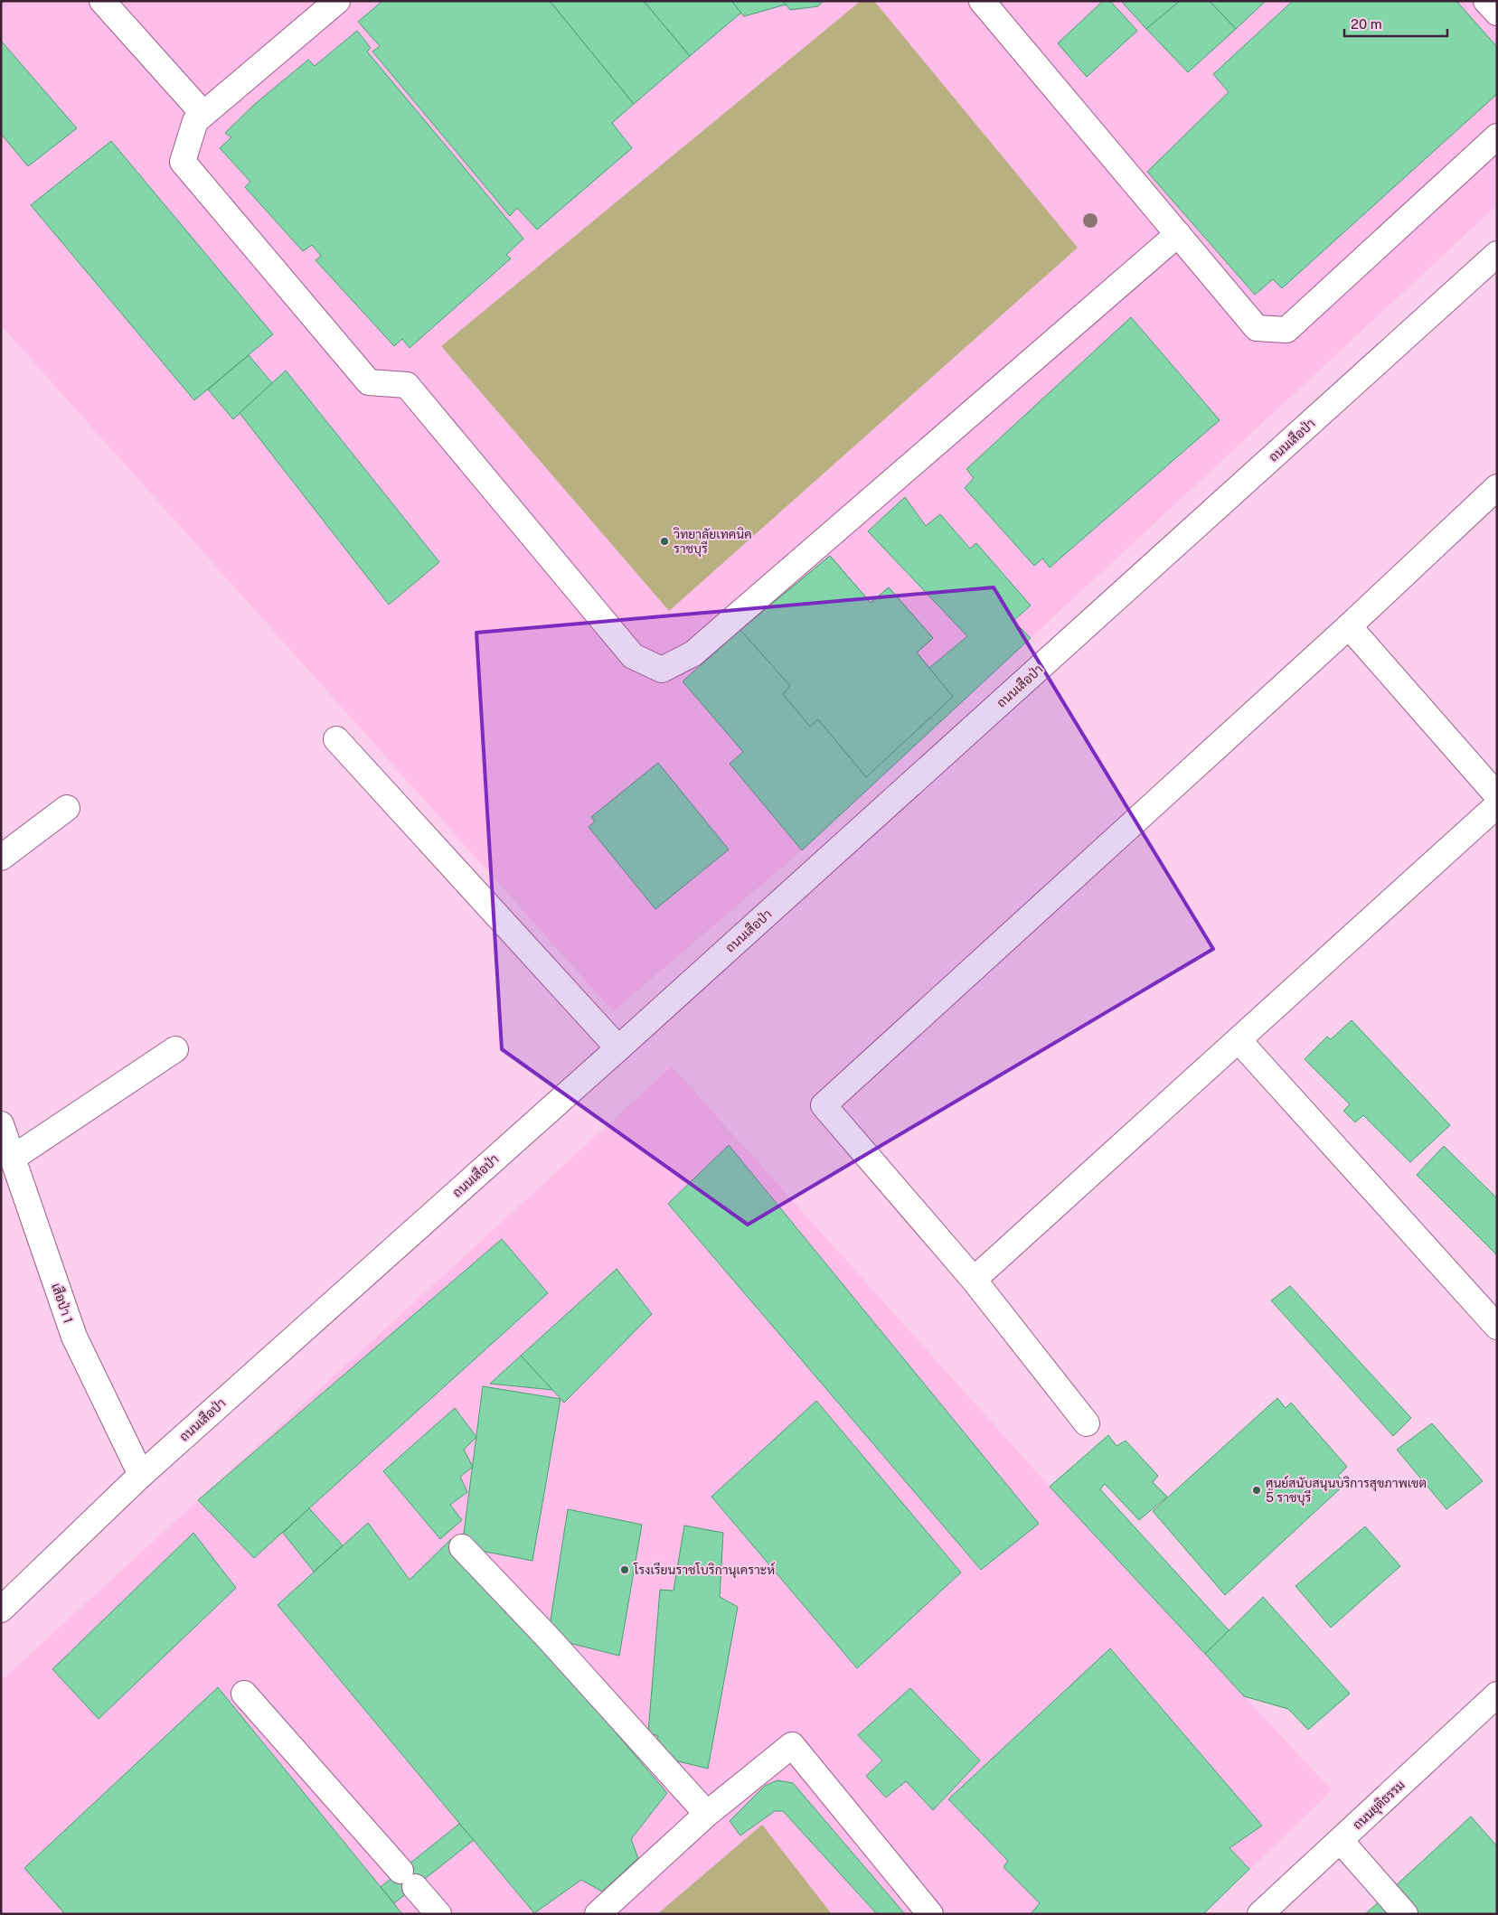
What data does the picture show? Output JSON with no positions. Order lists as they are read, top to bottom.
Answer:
{
  "streets": {
    "street": ["ถนนเสือป่า", "เสือป่า 1", "ถนนยุติธรรม"]
  },
  "crossings": [
    ["ถนนเสือป่า", "เสือป่า 1"]
  ],
  "places": ["วิทยาลัยเทคนิค ราชบุรี", "ศูนย์สนับสนุนบริการสุขภาพเขต 5 ราชบุรี", "โรงเรียนราชโบริกานุเคราะห์"],
  "scale_bar": "20 m"
}
